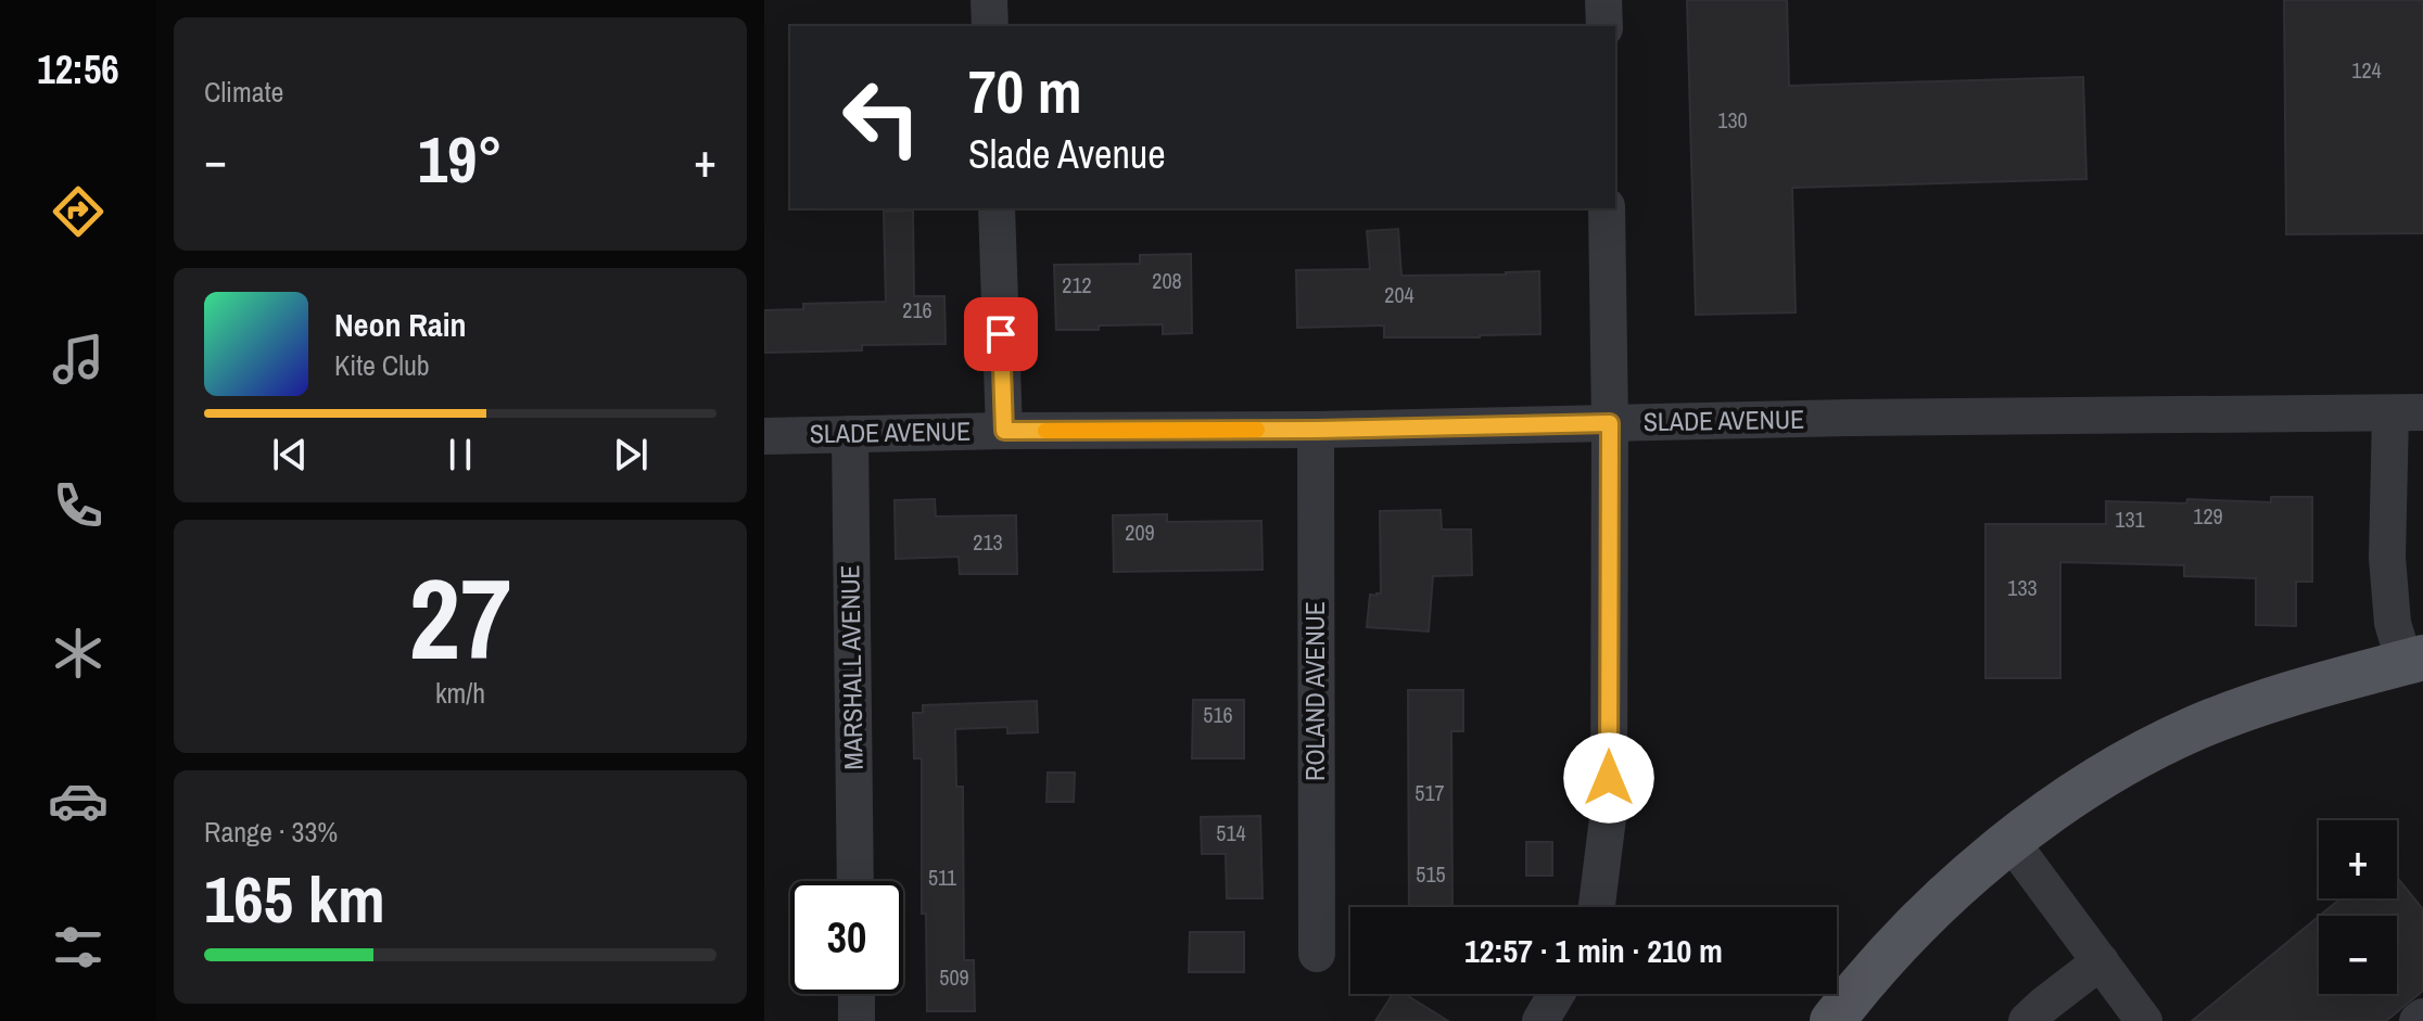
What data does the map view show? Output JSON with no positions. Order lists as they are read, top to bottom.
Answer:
{
  "streets": {
    "street": ["SLADE AVENUE", "MARSHALL AVENUE", "ROLAND AVENUE"]
  },
  "crossings": [
    ["SLADE AVENUE", "MARSHALL AVENUE"],
    ["SLADE AVENUE", "ROLAND AVENUE"]
  ],
  "house_numbers": [
    "124",
    "130",
    "208",
    "212",
    "204",
    "216",
    "129",
    "131",
    "209",
    "213",
    "133",
    "516",
    "517",
    "514",
    "515",
    "511",
    "509"
  ],
  "page": {
    "tabs": "12:56",
    "tile": [
      "Climate",
      ["27", "km/h"],
      ["Range · 33%", "165 km"]
    ],
    "turn": ["70 m", "Slade Avenue"],
    "heat": ["−", "19°", "+"],
    "song": ["Neon Rain", "Kite Club"],
    "map_buttons": ["+", "−"],
    "limit": "30",
    "trip": "12:57 · 1 min · 210 m"
  }
}
